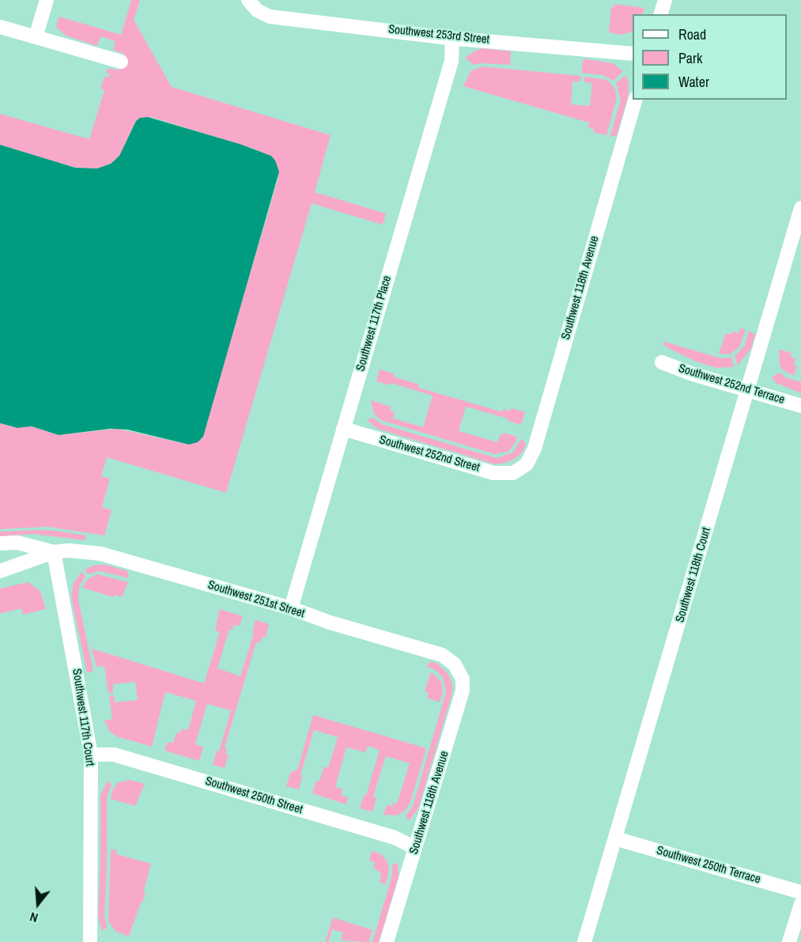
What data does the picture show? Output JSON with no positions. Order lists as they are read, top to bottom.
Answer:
{
  "streets": {
    "street": [
      "Southwest 253rd Street",
      "Southwest 118th Avenue",
      "Southwest 117th Place",
      "Southwest 252nd Terrace",
      "Southwest 252nd Street",
      "Southwest 118th Court",
      "Southwest 251st Street",
      "Southwest 117th Court",
      "Southwest 250th Street",
      "Southwest 250th Terrace"
    ]
  },
  "crossings": [
    ["Southwest 253rd Street", "Southwest 117th Place"],
    ["Southwest 118th Avenue", "Southwest 252nd Street"],
    ["Southwest 118th Avenue", "Southwest 251st Street"],
    ["Southwest 118th Avenue", "Southwest 250th Street"],
    ["Southwest 117th Place", "Southwest 252nd Street"],
    ["Southwest 117th Place", "Southwest 251st Street"],
    ["Southwest 252nd Terrace", "Southwest 118th Court"],
    ["Southwest 118th Court", "Southwest 250th Terrace"],
    ["Southwest 251st Street", "Southwest 117th Court"],
    ["Southwest 117th Court", "Southwest 250th Street"]
  ],
  "legend": ["Road", "Park", "Water"],
  "north": "bottom"
}
